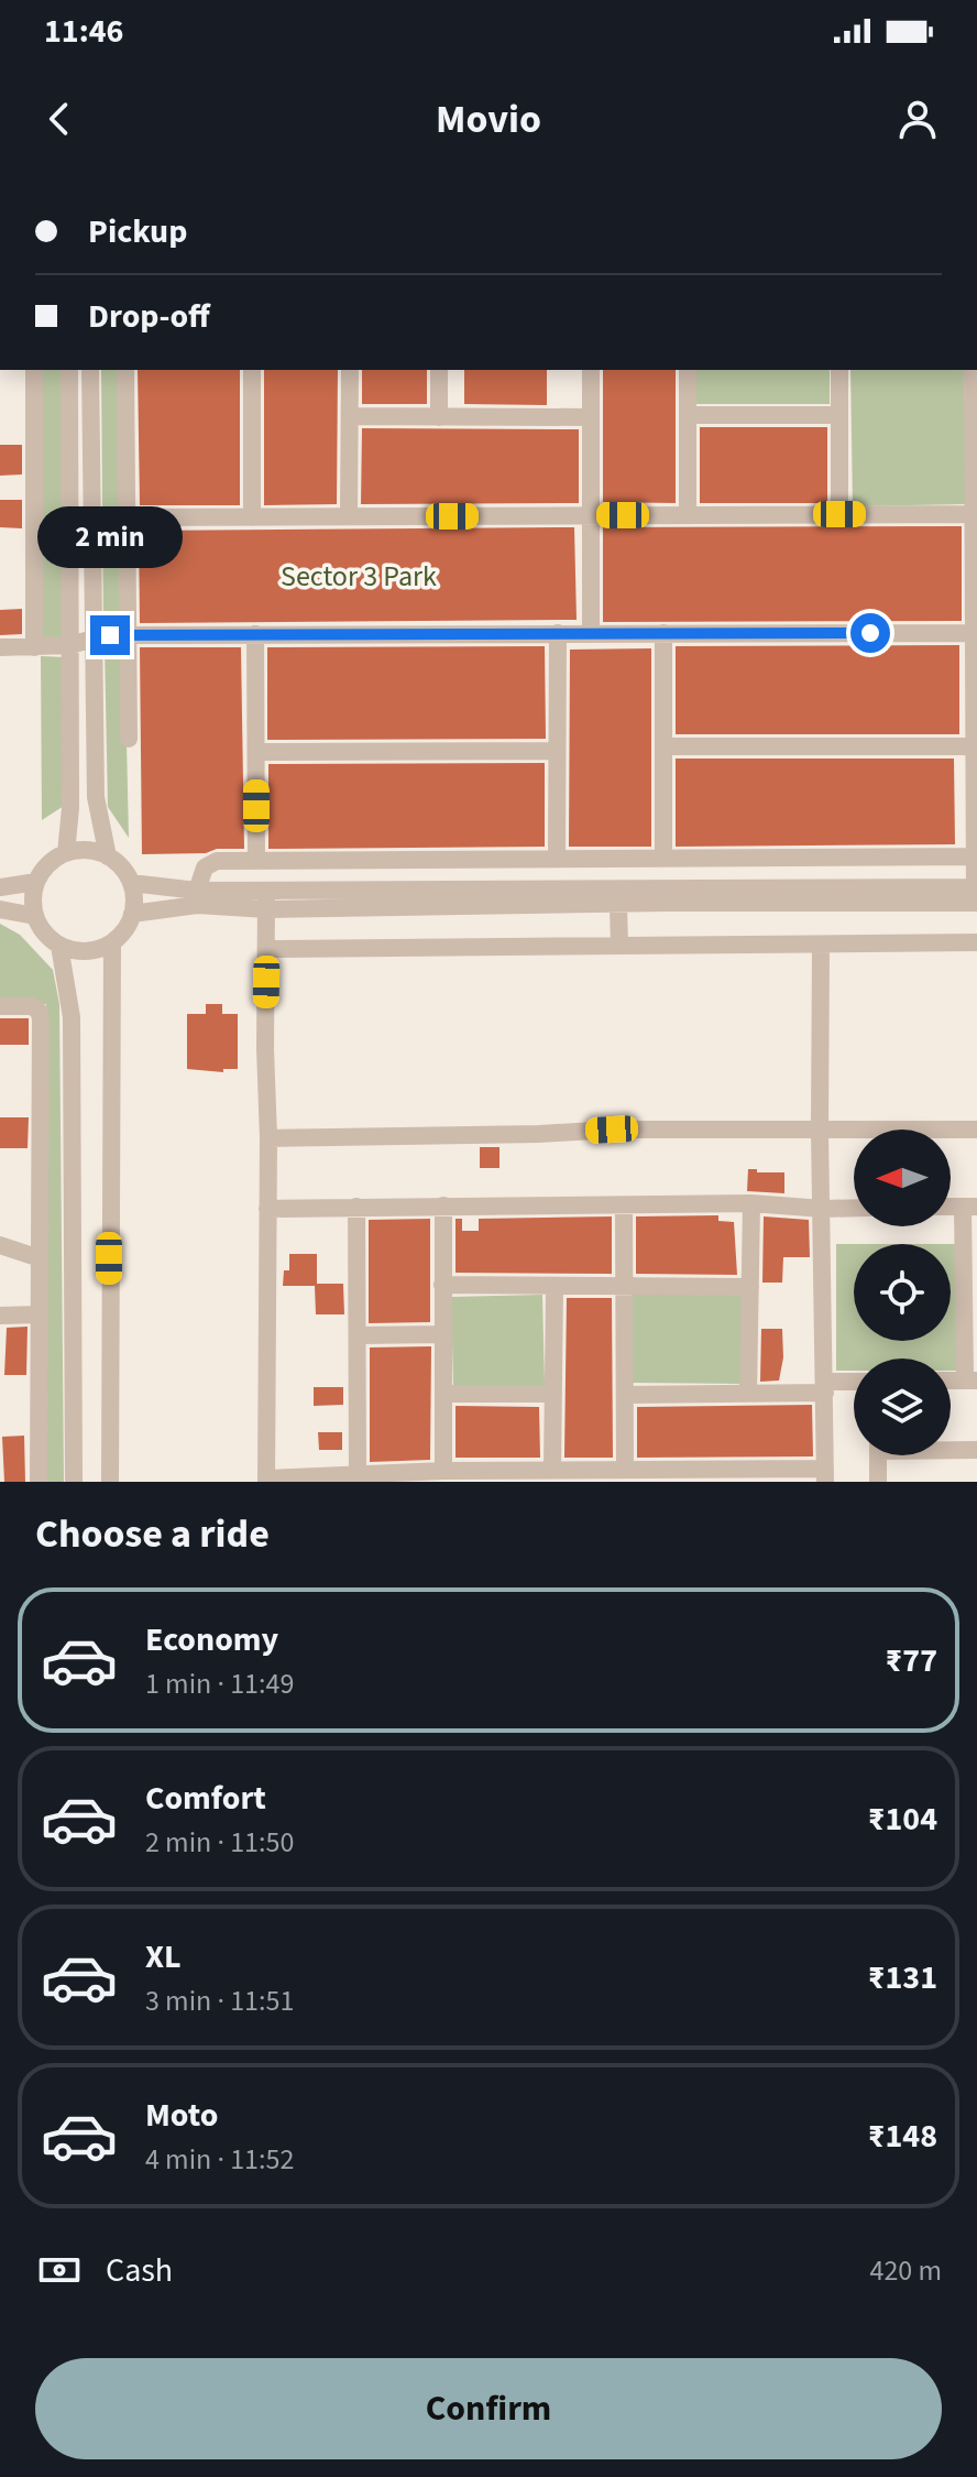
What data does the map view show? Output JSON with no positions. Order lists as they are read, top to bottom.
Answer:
{
  "parks": ["Sector 3 Park"],
  "north": "left",
  "page": {
    "status": "11:46",
    "header": "Movio",
    "banner": ["Pickup", "Drop-off"],
    "bubble": "2 min",
    "heading": "Choose a ride",
    "list": [
      {
        "name": "Economy",
        "note": "1 min · 11:49",
        "value": "₹77"
      },
      {
        "name": "Comfort",
        "note": "2 min · 11:50",
        "value": "₹104"
      },
      {
        "name": "XL",
        "note": "3 min · 11:51",
        "value": "₹131"
      },
      {
        "name": "Moto",
        "note": "4 min · 11:52",
        "value": "₹148"
      }
    ],
    "pay": ["Cash", "420 m"],
    "buttons": "Confirm"
  }
}
